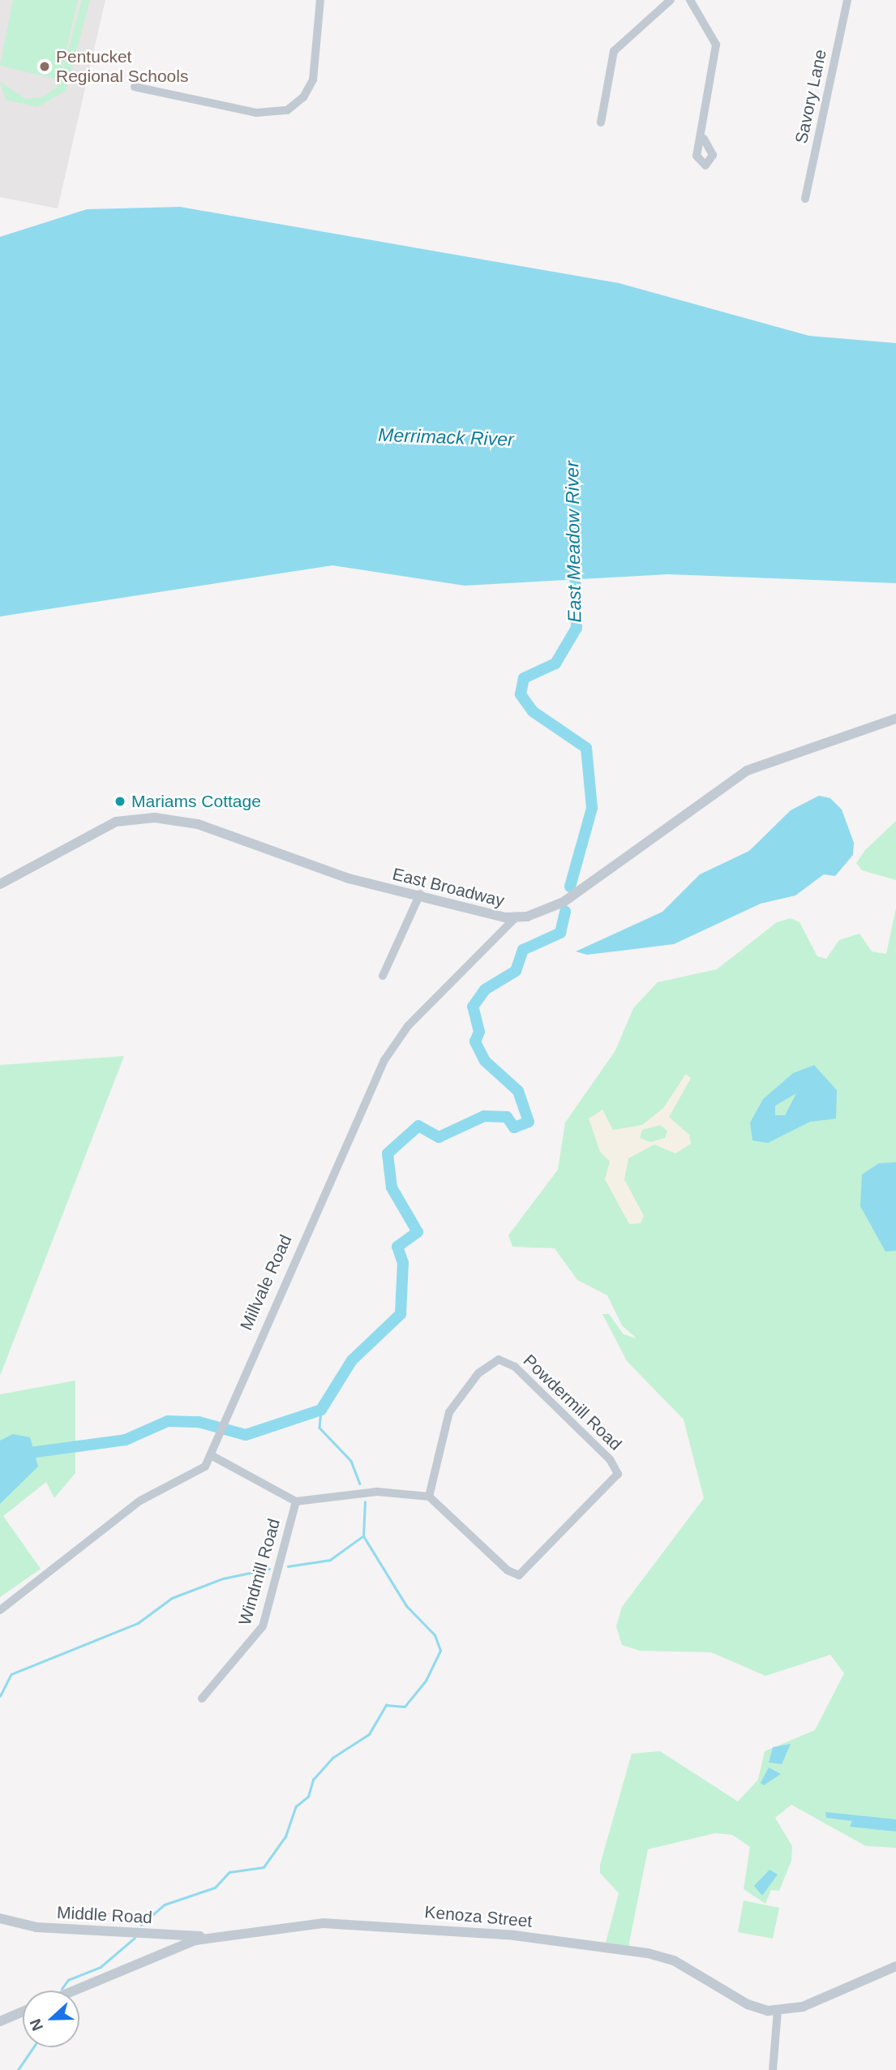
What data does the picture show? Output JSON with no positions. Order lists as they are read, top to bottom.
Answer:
{
  "streets": {
    "street": [
      "Savory Lane",
      "East Broadway",
      "Millvale Road",
      "Powdermill Road",
      "Windmill Road",
      "Middle Road",
      "Kenoza Street"
    ]
  },
  "crossings": [
    ["East Broadway", "Millvale Road"],
    ["Middle Road", "Kenoza Street"]
  ],
  "water": ["Merrimack River", "East Meadow River"],
  "places": ["Pentucket Regional Schools", "Mariams Cottage"],
  "north": "left"
}
